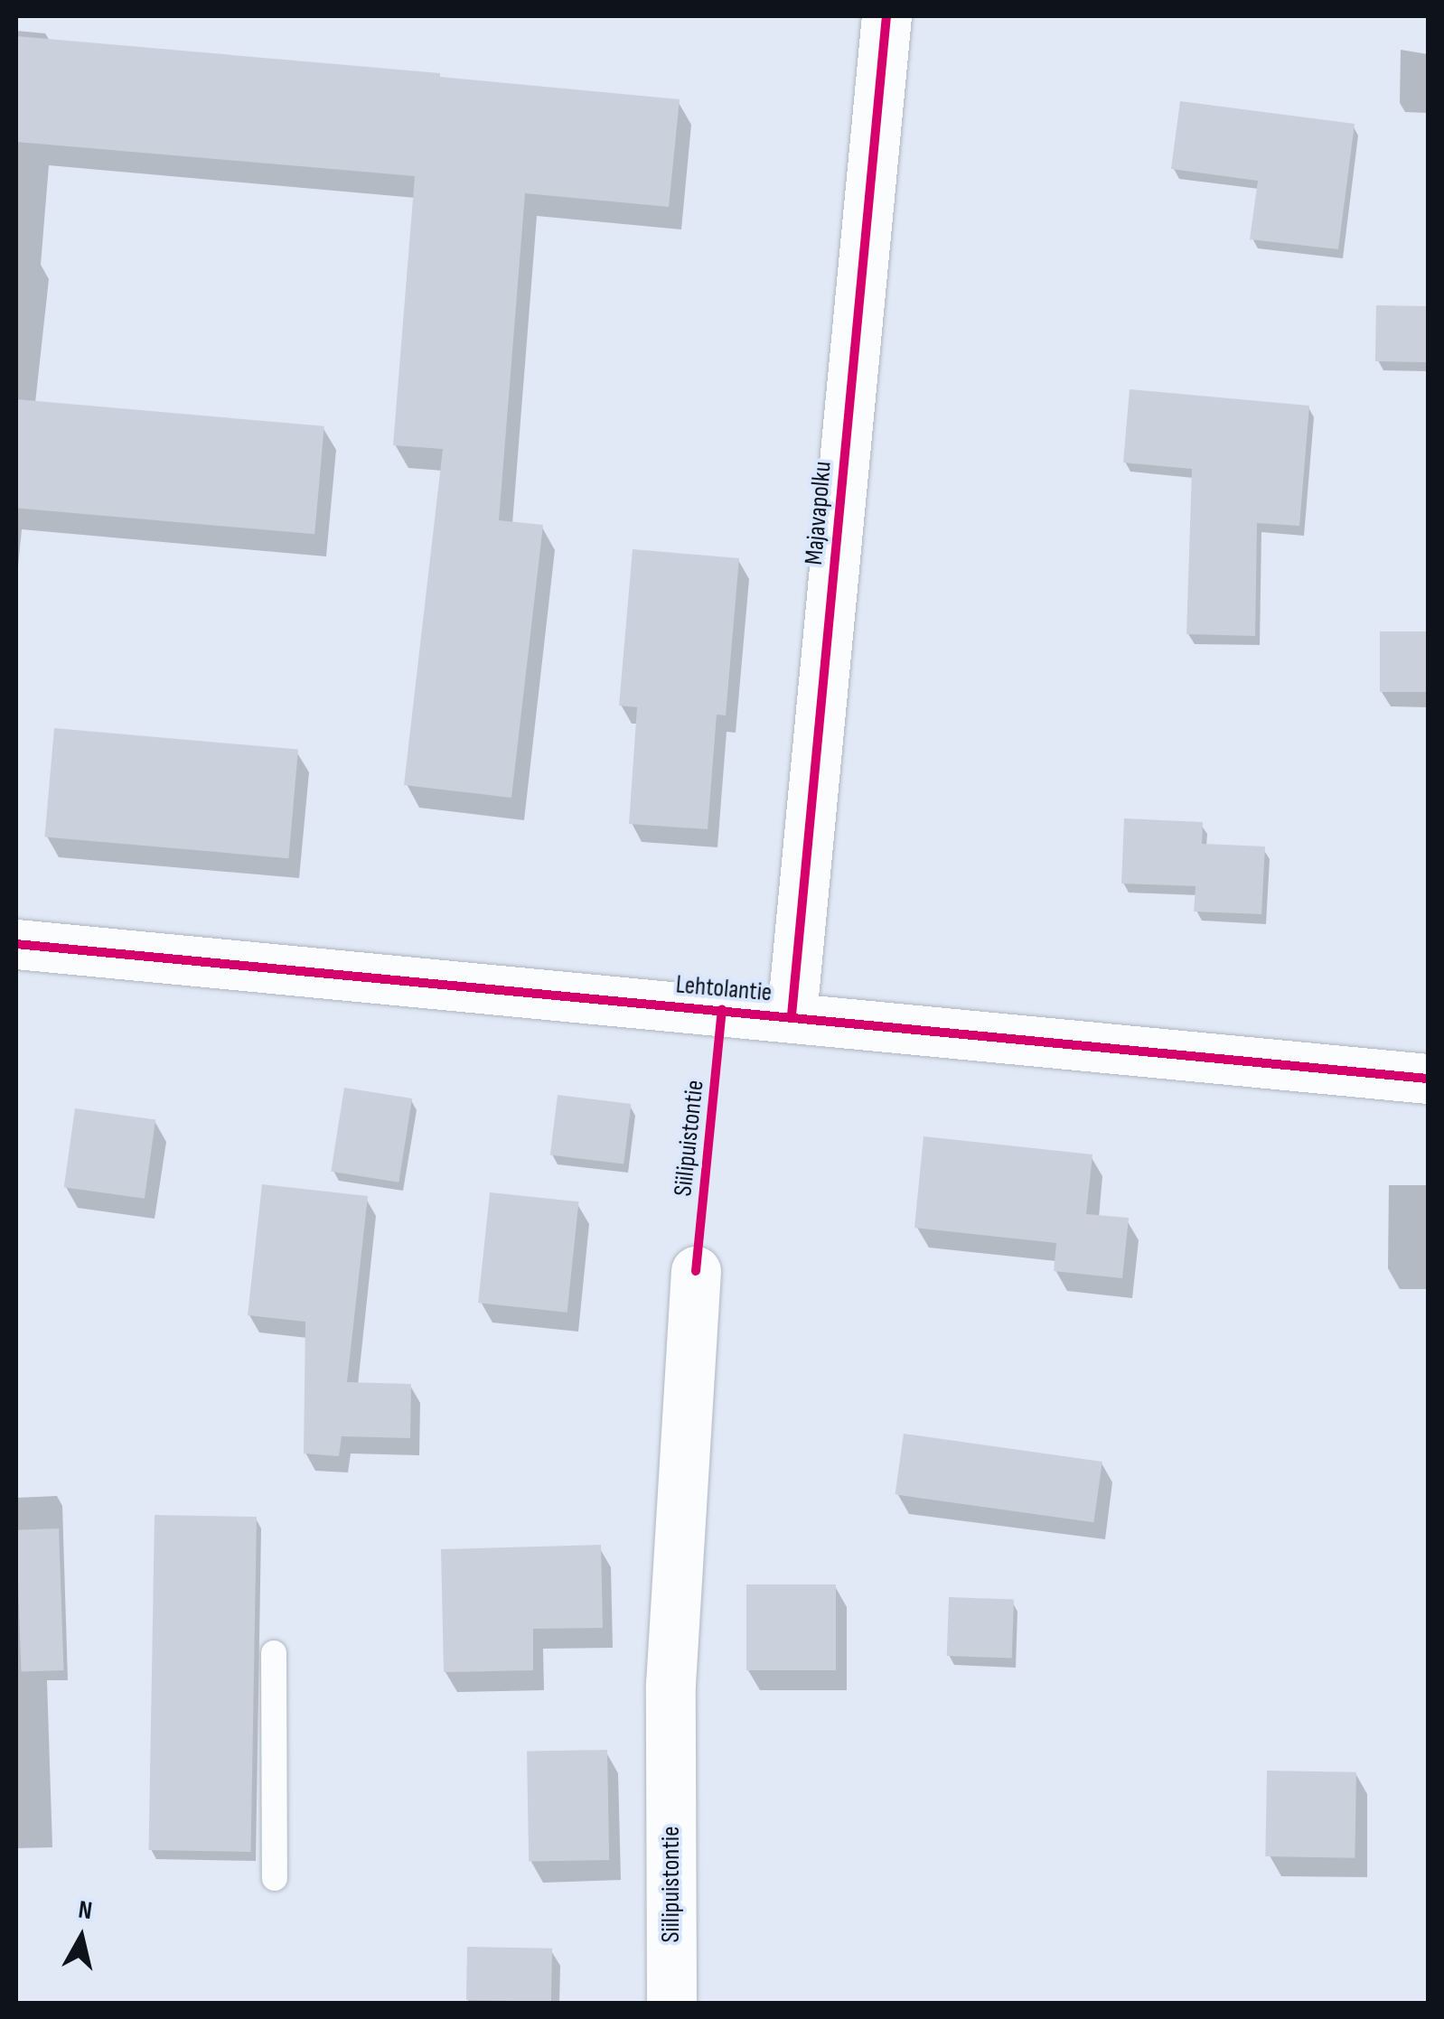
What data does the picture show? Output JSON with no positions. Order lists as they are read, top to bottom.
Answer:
{
  "streets": {
    "street": ["Majavapolku", "Lehtolantie", "Siilipuistontie"]
  },
  "crossings": [
    ["Majavapolku", "Lehtolantie"]
  ],
  "north": "top"
}
